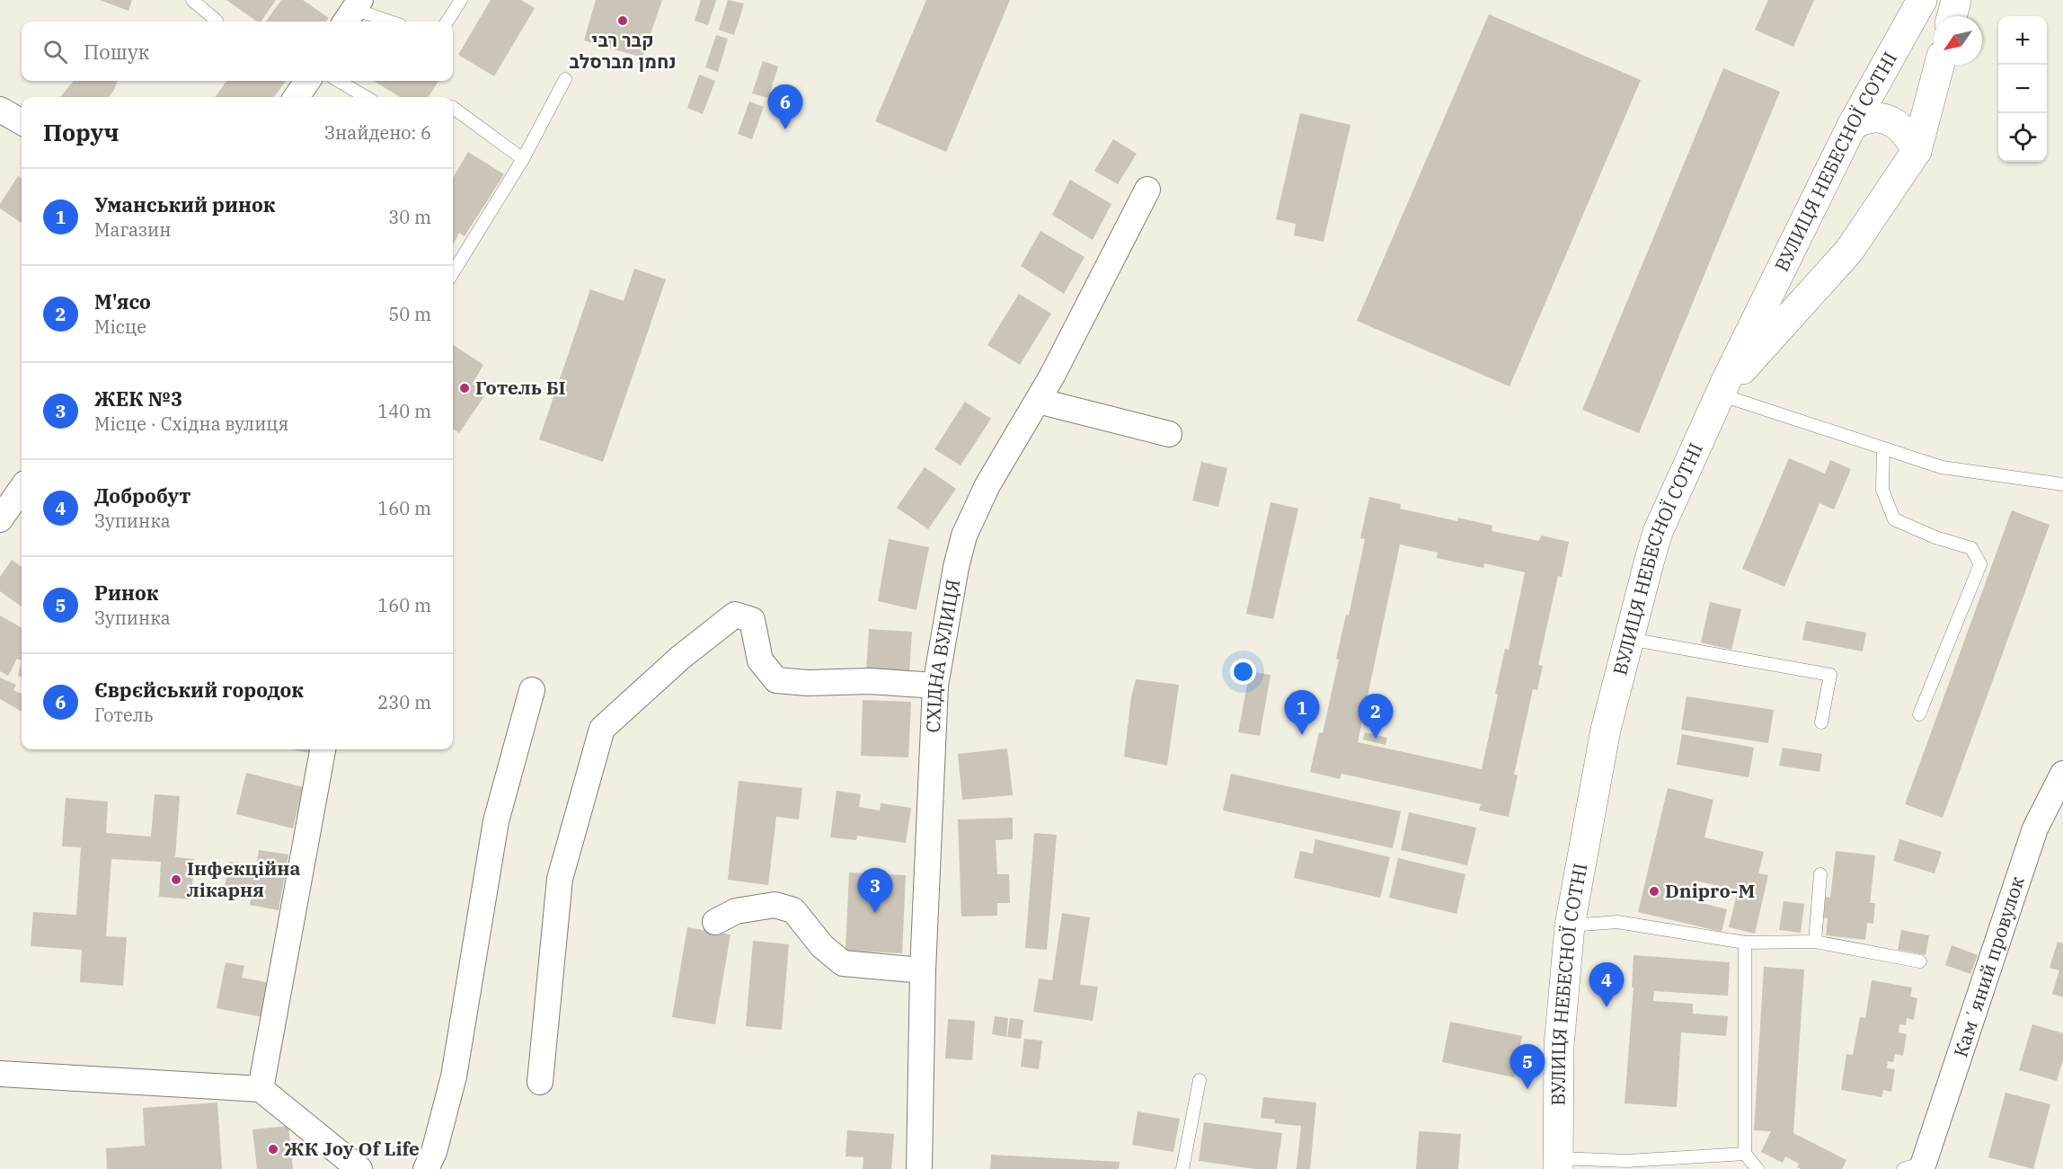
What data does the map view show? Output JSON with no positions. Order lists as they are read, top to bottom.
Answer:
{
  "streets": {
    "main road": ["ВУЛИЦЯ НЕБЕСНОЇ СОТНІ"],
    "street": ["СХІДНА ВУЛИЦЯ", "Камʼяний провулок"]
  },
  "places": [
    "קבר רבי נחמן מברסלב",
    "Готель БІ",
    "Інфекційна лікарня",
    "Dnipro-M",
    "ЖК Joy Of Life"
  ],
  "north": "bottom left",
  "page": {
    "map_buttons": ["+", "−"],
    "search": "Пошук",
    "pins": [
      "6",
      "1",
      "2",
      "3",
      "4",
      "5"
    ],
    "heading": ["Поруч", "Знайдено: 6"],
    "list": [
      {
        "mark": "1",
        "name": "Уманський ринок",
        "note": "Магазин",
        "value": "30 m"
      },
      {
        "mark": "2",
        "name": "М'ясо",
        "note": "Місце",
        "value": "50 m"
      },
      {
        "mark": "3",
        "name": "ЖЕК №3",
        "note": "Місце · Східна вулиця",
        "value": "140 m"
      },
      {
        "mark": "4",
        "name": "Добробут",
        "note": "Зупинка",
        "value": "160 m"
      },
      {
        "mark": "5",
        "name": "Ринок",
        "note": "Зупинка",
        "value": "160 m"
      },
      {
        "mark": "6",
        "name": "Єврєйський городок",
        "note": "Готель",
        "value": "230 m"
      }
    ]
  }
}
